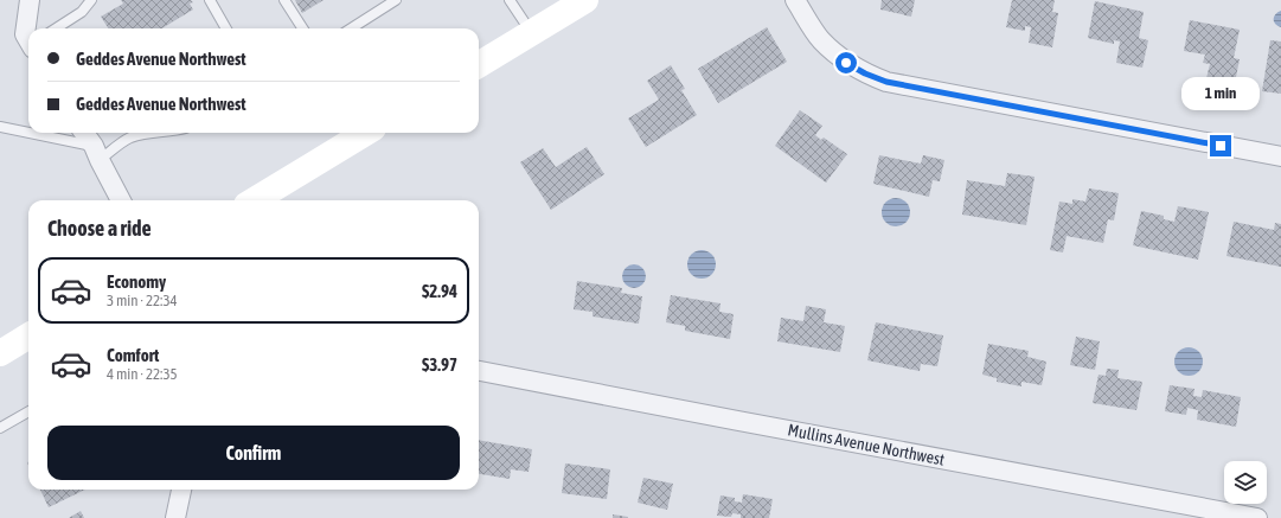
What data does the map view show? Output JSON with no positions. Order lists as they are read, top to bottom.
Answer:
{
  "streets": {
    "street": ["Mullins Avenue Northwest"]
  },
  "page": {
    "banner": ["Geddes Avenue Northwest", "Geddes Avenue Northwest"],
    "bubble": "1 min",
    "heading": "Choose a ride",
    "list": [
      {
        "name": "Economy",
        "note": "3 min · 22:34",
        "value": "$2.94"
      },
      {
        "name": "Comfort",
        "note": "4 min · 22:35",
        "value": "$3.97"
      }
    ],
    "buttons": "Confirm"
  }
}
